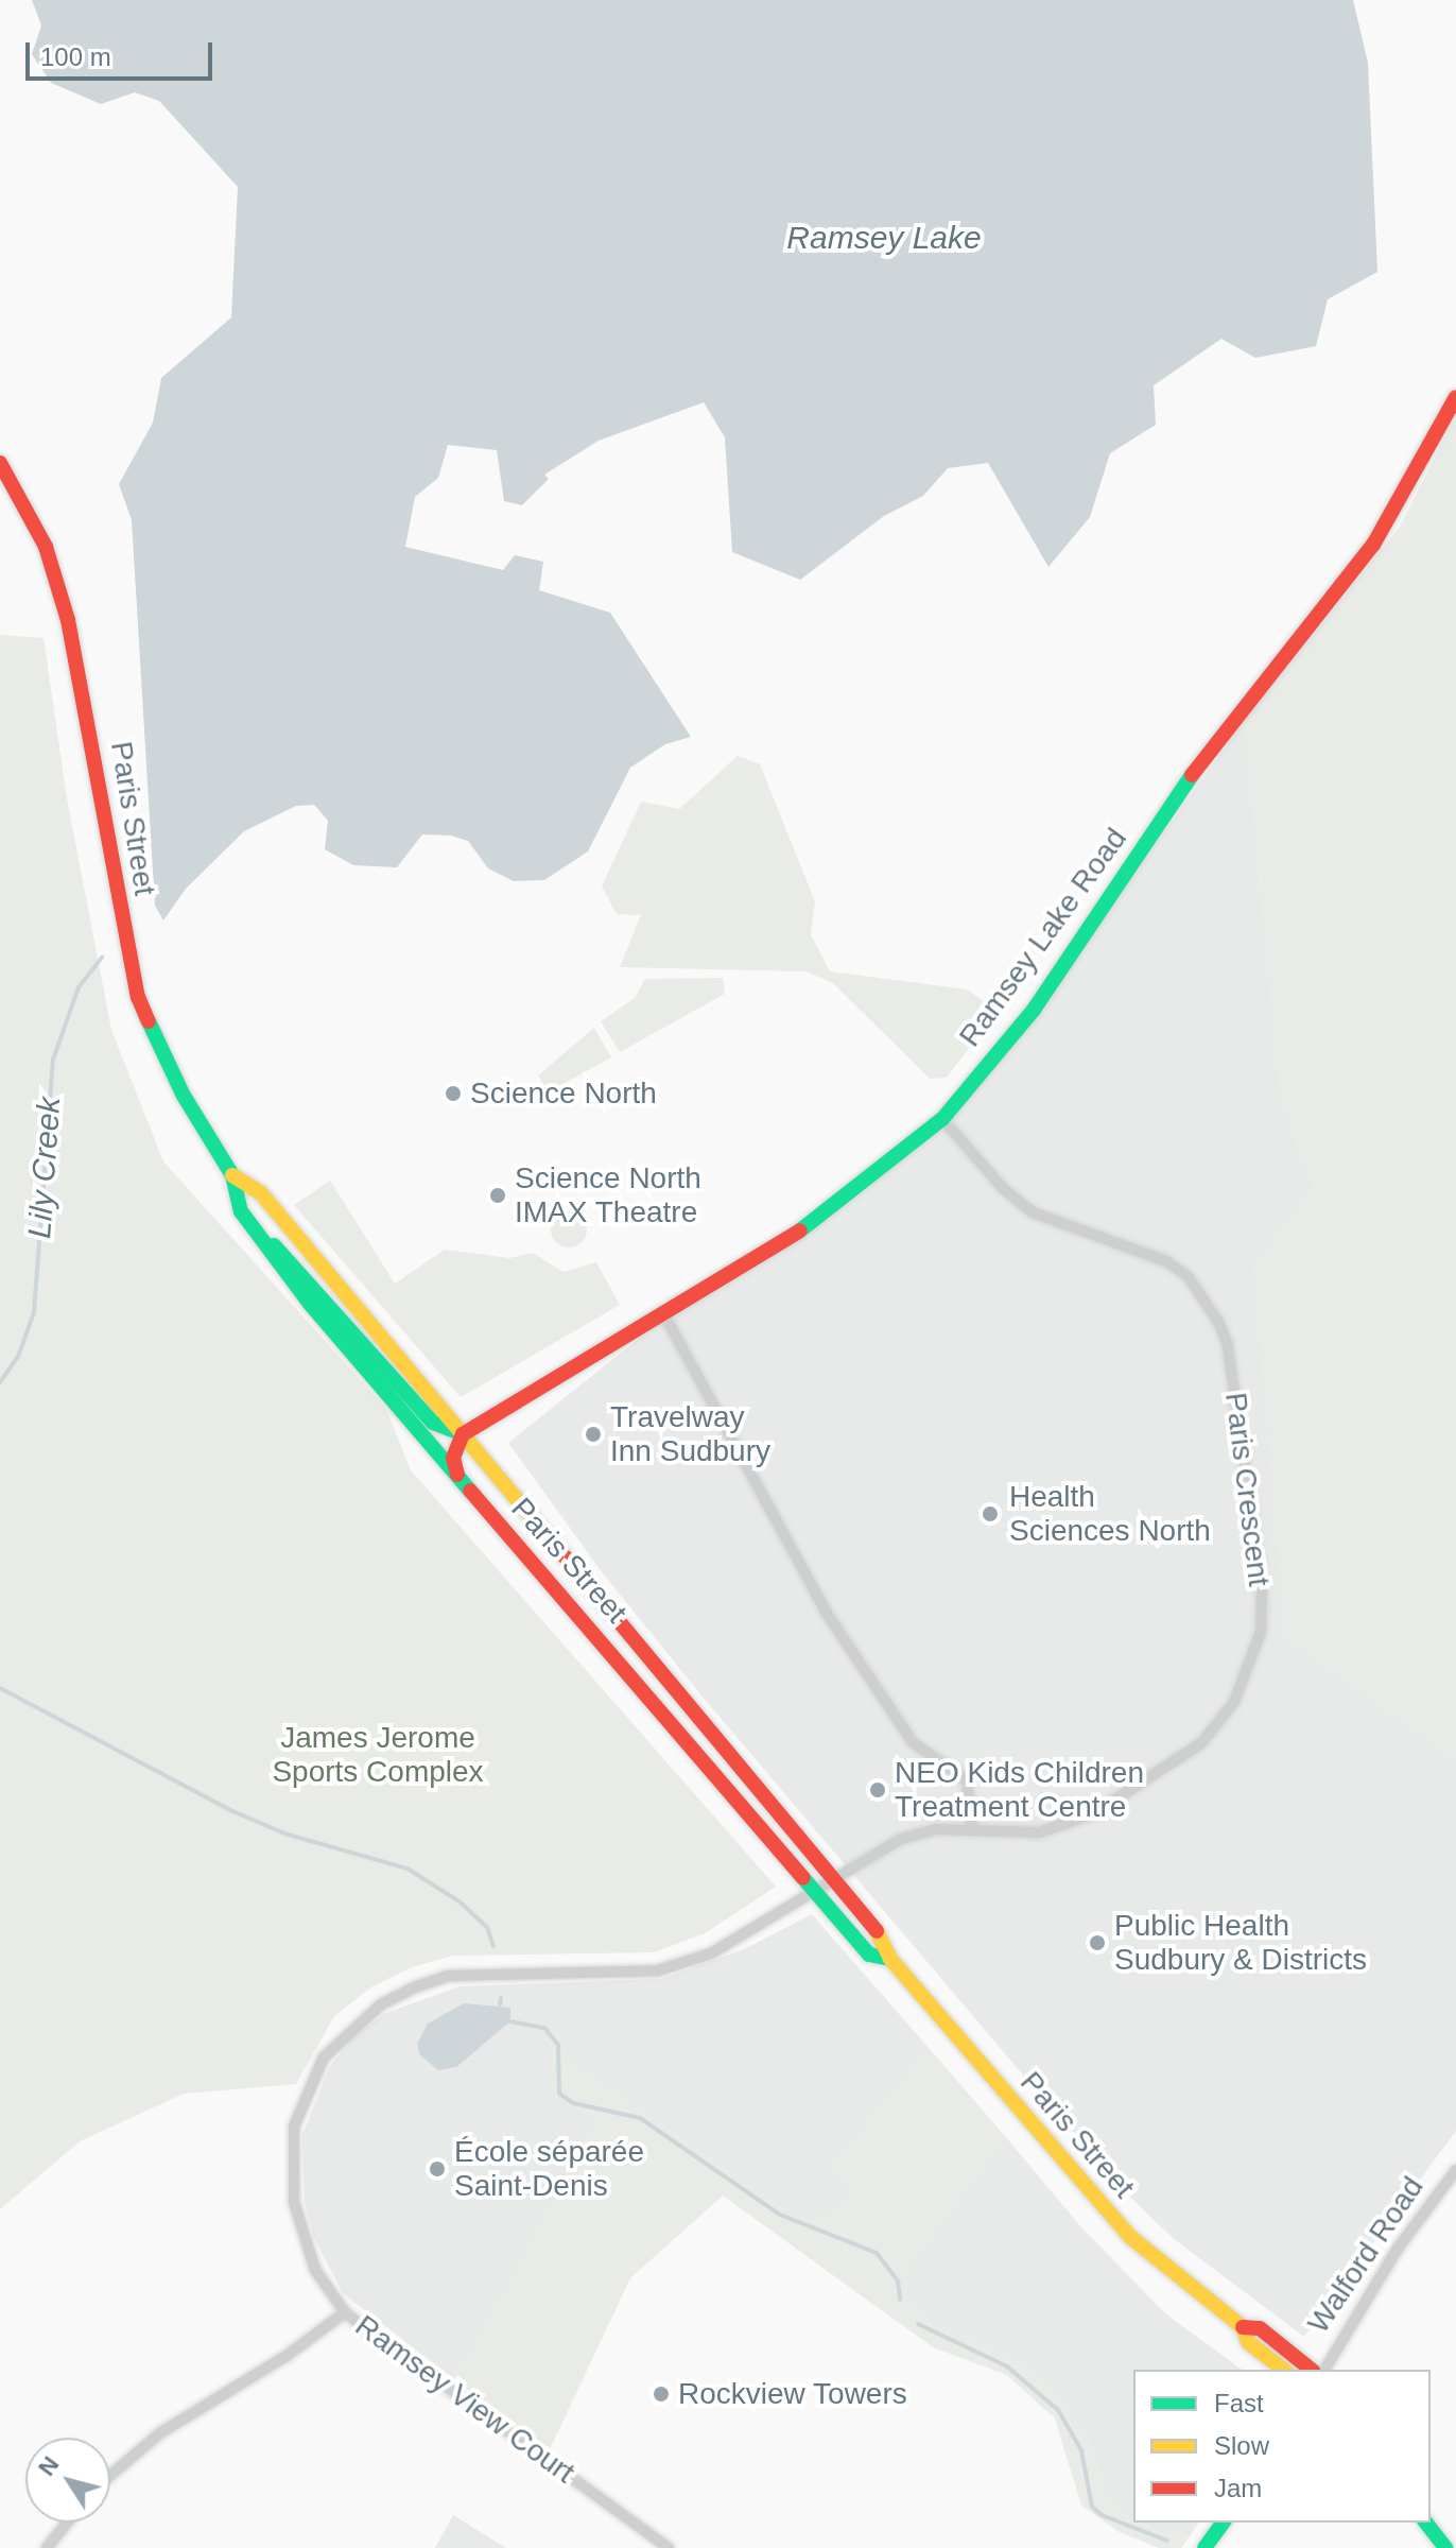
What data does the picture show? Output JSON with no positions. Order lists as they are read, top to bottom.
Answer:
{
  "streets": {
    "main road": ["Paris Street", "Ramsey Lake Road"],
    "street": ["Paris Crescent", "Walford Road", "Ramsey View Court"]
  },
  "crossings": [
    ["Paris Street", "Ramsey Lake Road"],
    ["Paris Street", "Paris Crescent"],
    ["Ramsey Lake Road", "Paris Crescent"],
    ["Paris Crescent", "Ramsey View Court"]
  ],
  "water": ["Ramsey Lake", "Lily Creek"],
  "parks": ["James Jerome Sports Complex"],
  "places": [
    "Science North",
    "Science North IMAX Theatre",
    "Travelway Inn Sudbury",
    "Health Sciences North",
    "NEO Kids Children Treatment Centre",
    "Public Health Sudbury & Districts",
    "École séparée Saint-Denis",
    "Rockview Towers"
  ],
  "legend": ["Fast", "Slow", "Jam"],
  "scale_bar": "100 m",
  "north": "top left"
}
